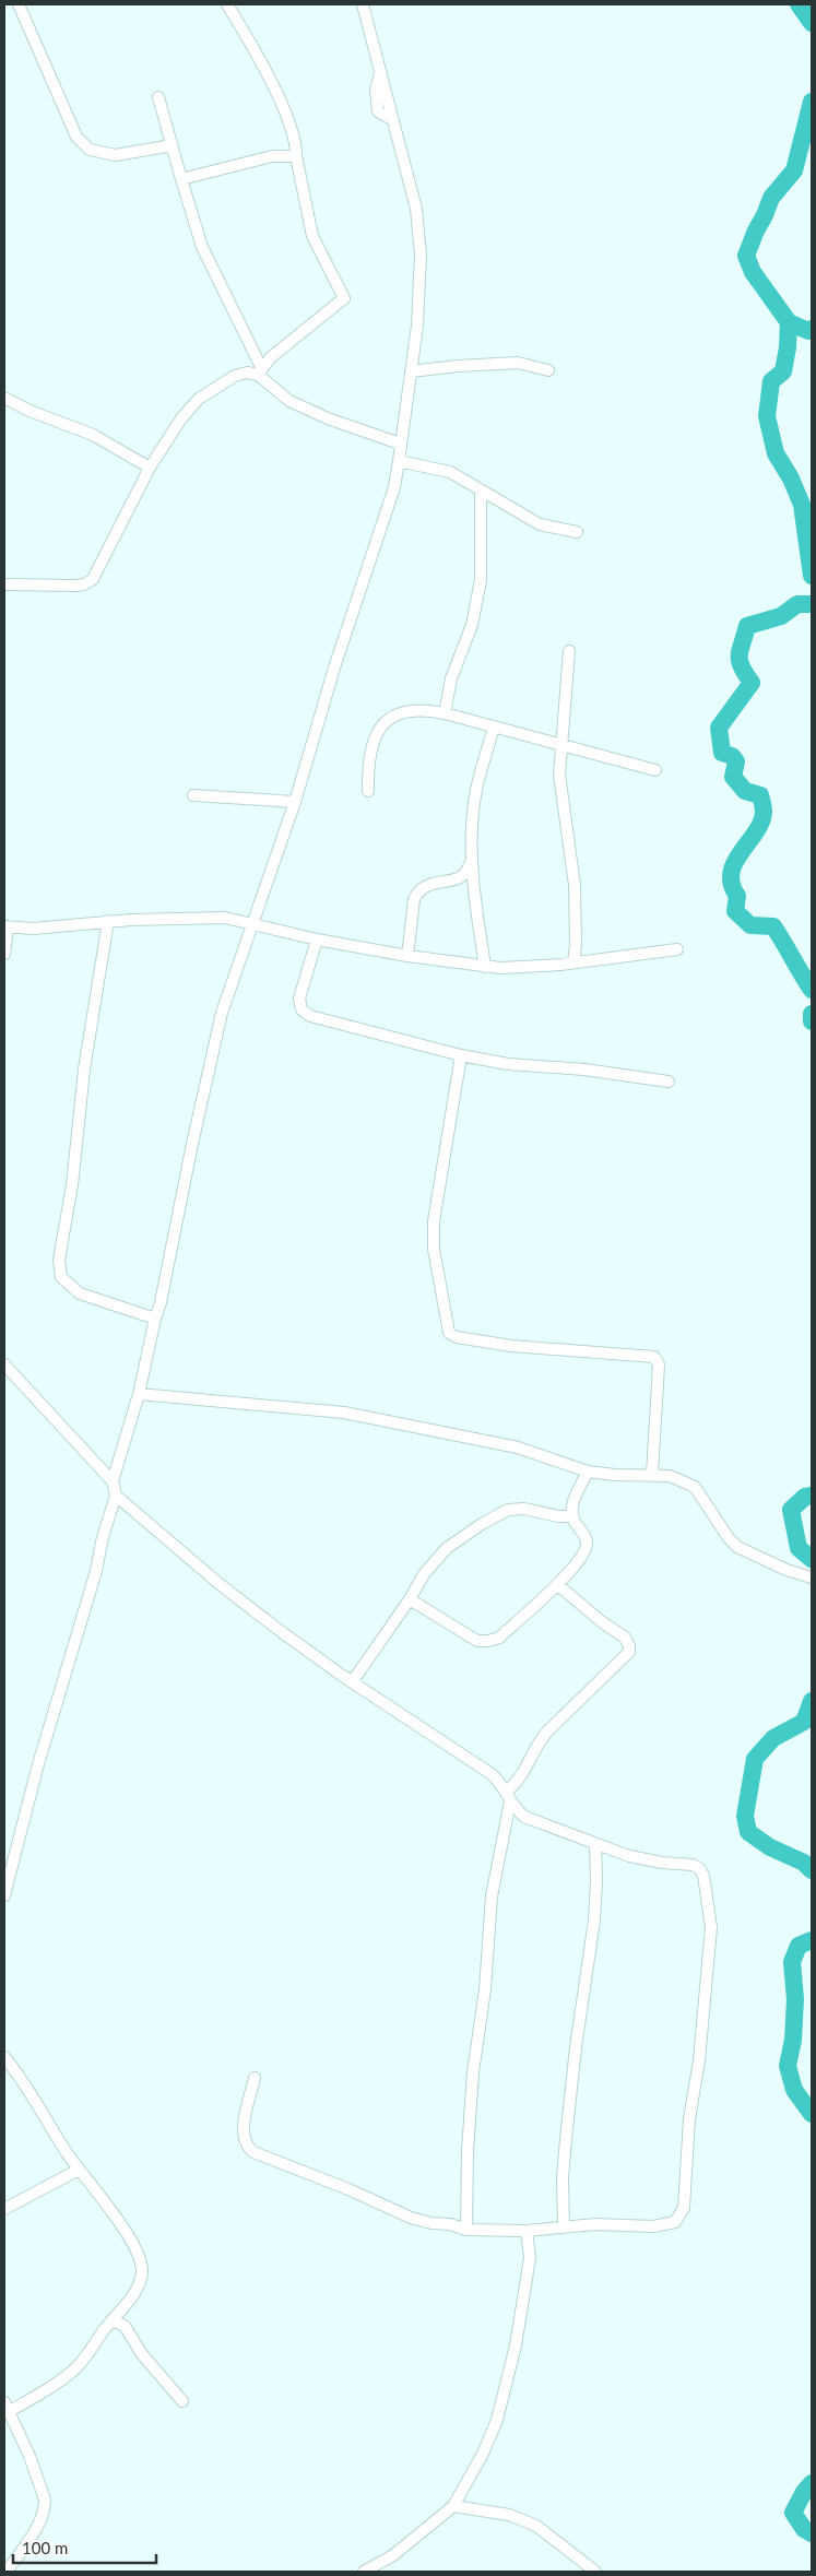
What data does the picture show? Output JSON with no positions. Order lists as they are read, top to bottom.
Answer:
{
  "scale_bar": "100 m"
}
